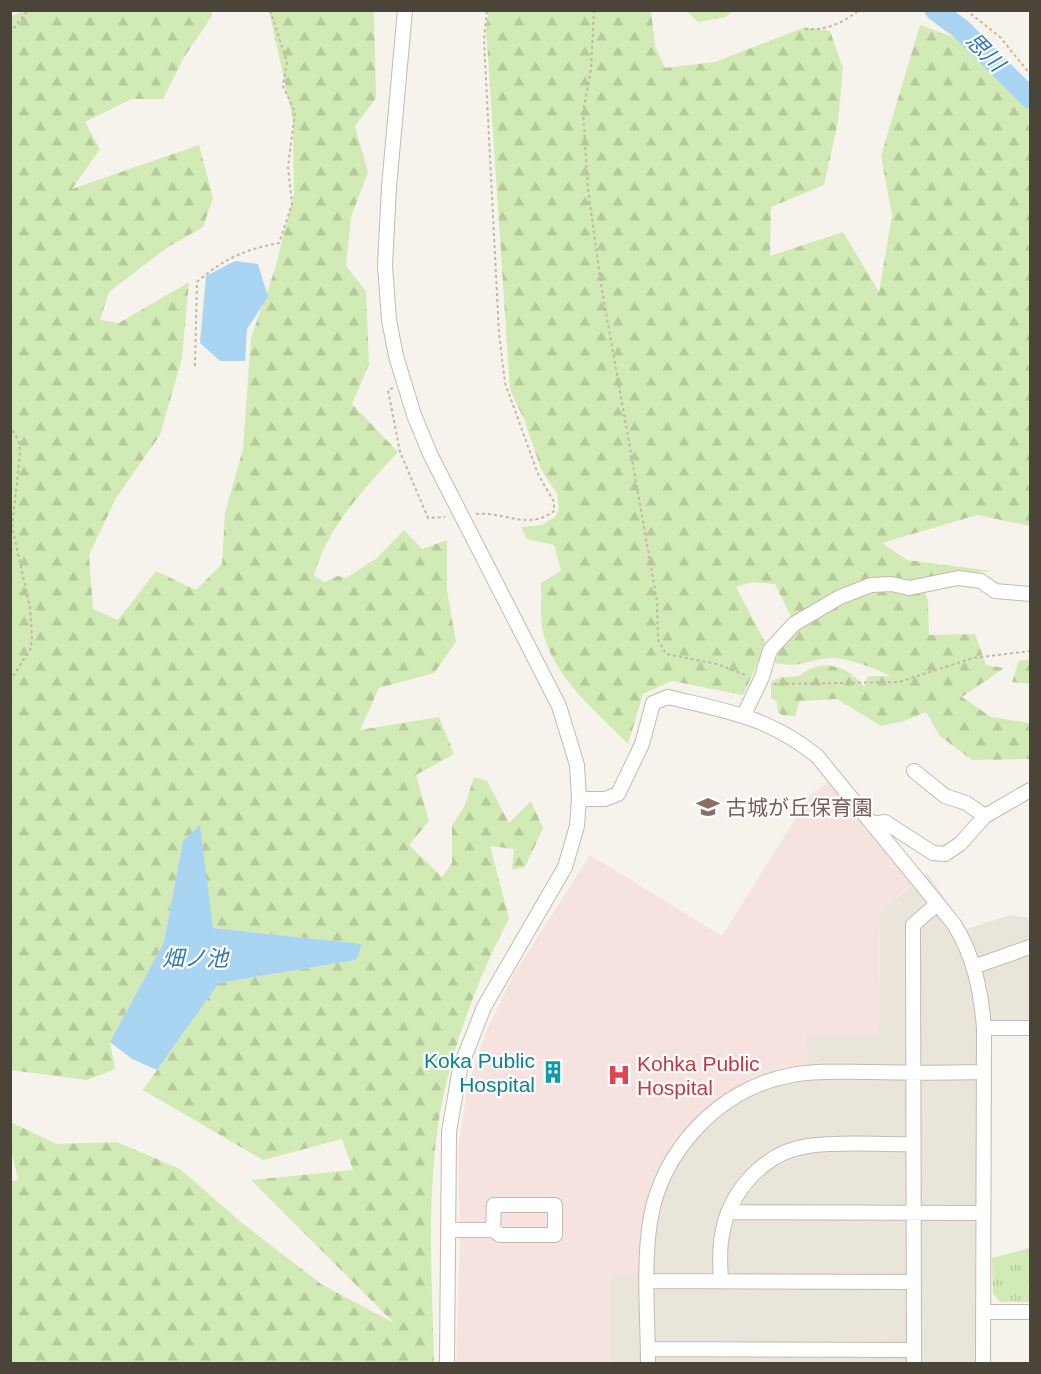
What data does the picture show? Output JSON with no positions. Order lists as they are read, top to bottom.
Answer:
{
  "water": ["思川", "畑ノ池"],
  "places": {
    "school or university": ["古城が丘保育園"],
    "building": ["Koka Public Hospital"],
    "hospital": ["Kohka Public Hospital"]
  }
}
